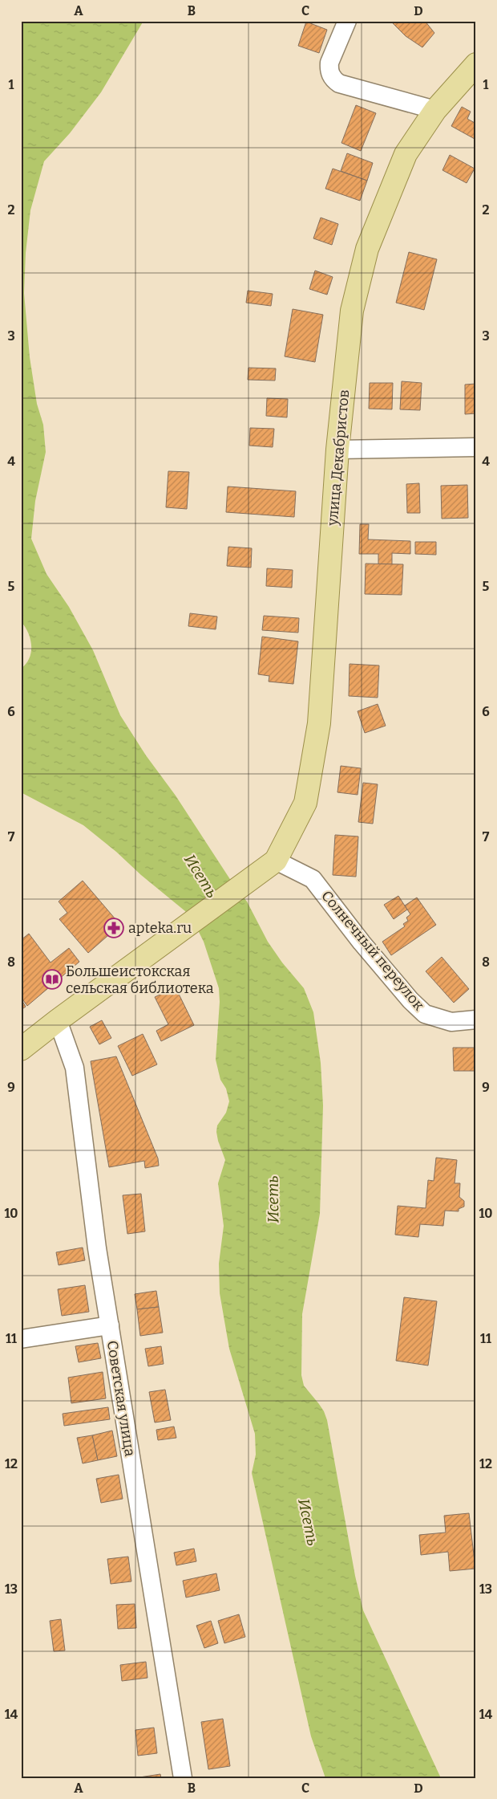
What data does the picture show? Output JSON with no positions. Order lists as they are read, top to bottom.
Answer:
{
  "streets": {
    "main road": ["улица Декабристов"],
    "street": ["Солнечный переулок", "Советская улица"]
  },
  "crossings": [
    ["улица Декабристов", "Солнечный переулок"]
  ],
  "water": ["Исеть"],
  "places": {
    "pharmacy": ["apteka.ru"],
    "library": ["Большеистокская сельская библиотека"]
  },
  "grid": {
    "columns": [
      "A",
      "B",
      "C",
      "D"
    ],
    "rows": [
      "1",
      "2",
      "3",
      "4",
      "5",
      "6",
      "7",
      "8",
      "9",
      "10",
      "11",
      "12",
      "13",
      "14"
    ]
  }
}
